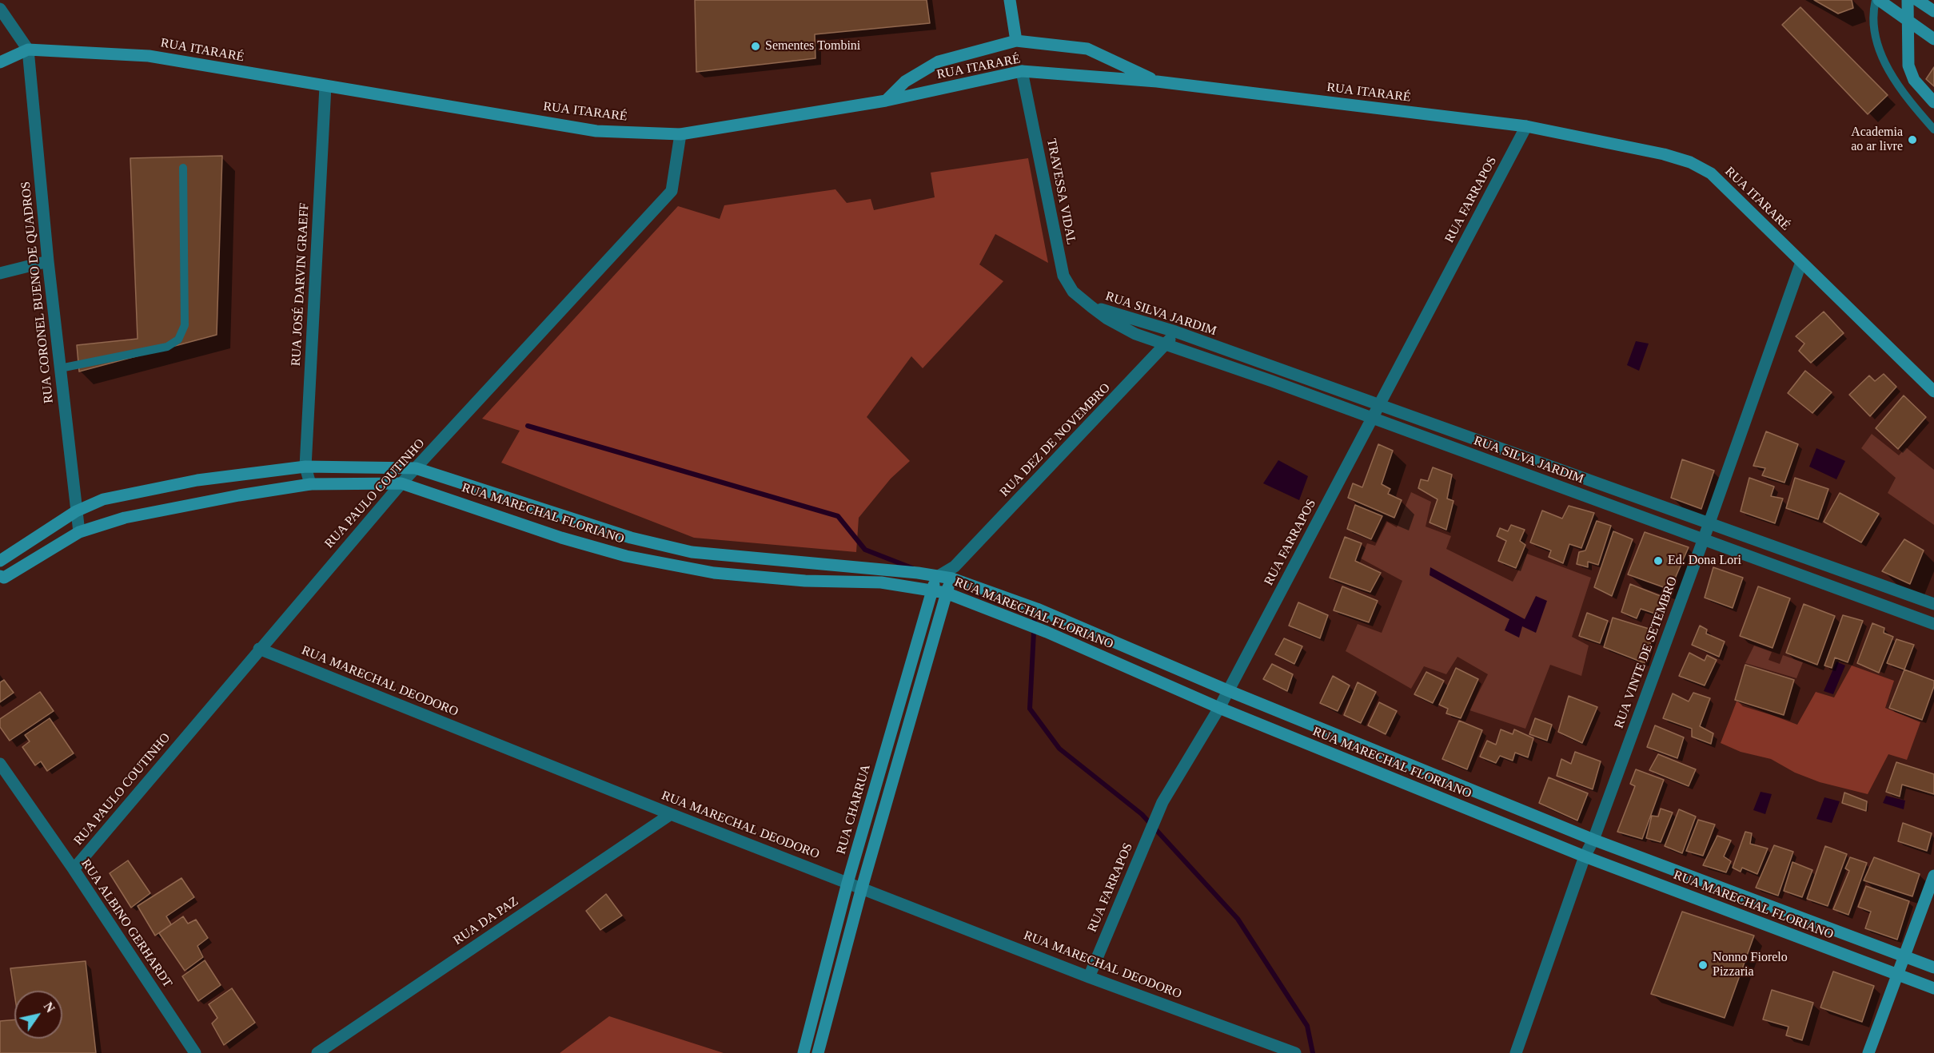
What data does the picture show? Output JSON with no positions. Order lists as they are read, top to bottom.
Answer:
{
  "streets": {
    "street": [
      "RUA ITARARÉ",
      "TRAVESSA VIDAL",
      "RUA FARRAPOS",
      "RUA JOSÉ DARVIN GRAEFF",
      "RUA CORONEL BUENO DE QUADROS",
      "RUA SILVA JARDIM",
      "RUA DEZ DE NOVEMBRO",
      "RUA PAULO COUTINHO",
      "RUA MARECHAL FLORIANO",
      "RUA VINTE DE SETEMBRO",
      "RUA MARECHAL DEODORO",
      "RUA CHARRUA",
      "RUA DA PAZ",
      "RUA ALBINO GERHARDT"
    ]
  },
  "crossings": [
    ["RUA ITARARÉ", "TRAVESSA VIDAL"],
    ["RUA ITARARÉ", "RUA FARRAPOS"],
    ["RUA ITARARÉ", "RUA JOSÉ DARVIN GRAEFF"],
    ["RUA ITARARÉ", "RUA CORONEL BUENO DE QUADROS"],
    ["RUA ITARARÉ", "RUA PAULO COUTINHO"],
    ["RUA ITARARÉ", "RUA VINTE DE SETEMBRO"],
    ["TRAVESSA VIDAL", "RUA SILVA JARDIM"],
    ["RUA FARRAPOS", "RUA SILVA JARDIM"],
    ["RUA FARRAPOS", "RUA MARECHAL FLORIANO"],
    ["RUA FARRAPOS", "RUA MARECHAL DEODORO"],
    ["RUA JOSÉ DARVIN GRAEFF", "RUA MARECHAL FLORIANO"],
    ["RUA CORONEL BUENO DE QUADROS", "RUA MARECHAL FLORIANO"],
    ["RUA SILVA JARDIM", "RUA DEZ DE NOVEMBRO"],
    ["RUA SILVA JARDIM", "RUA VINTE DE SETEMBRO"],
    ["RUA DEZ DE NOVEMBRO", "RUA MARECHAL FLORIANO"],
    ["RUA DEZ DE NOVEMBRO", "RUA CHARRUA"],
    ["RUA PAULO COUTINHO", "RUA MARECHAL FLORIANO"],
    ["RUA PAULO COUTINHO", "RUA MARECHAL DEODORO"],
    ["RUA PAULO COUTINHO", "RUA ALBINO GERHARDT"],
    ["RUA MARECHAL FLORIANO", "RUA VINTE DE SETEMBRO"],
    ["RUA MARECHAL FLORIANO", "RUA CHARRUA"],
    ["RUA MARECHAL DEODORO", "RUA CHARRUA"],
    ["RUA MARECHAL DEODORO", "RUA DA PAZ"]
  ],
  "places": [
    "Sementes Tombini",
    "Academia ao ar livre",
    "Ed. Dona Lori",
    "Nonno Fiorelo Pizzaria"
  ],
  "north": "top right"
}
